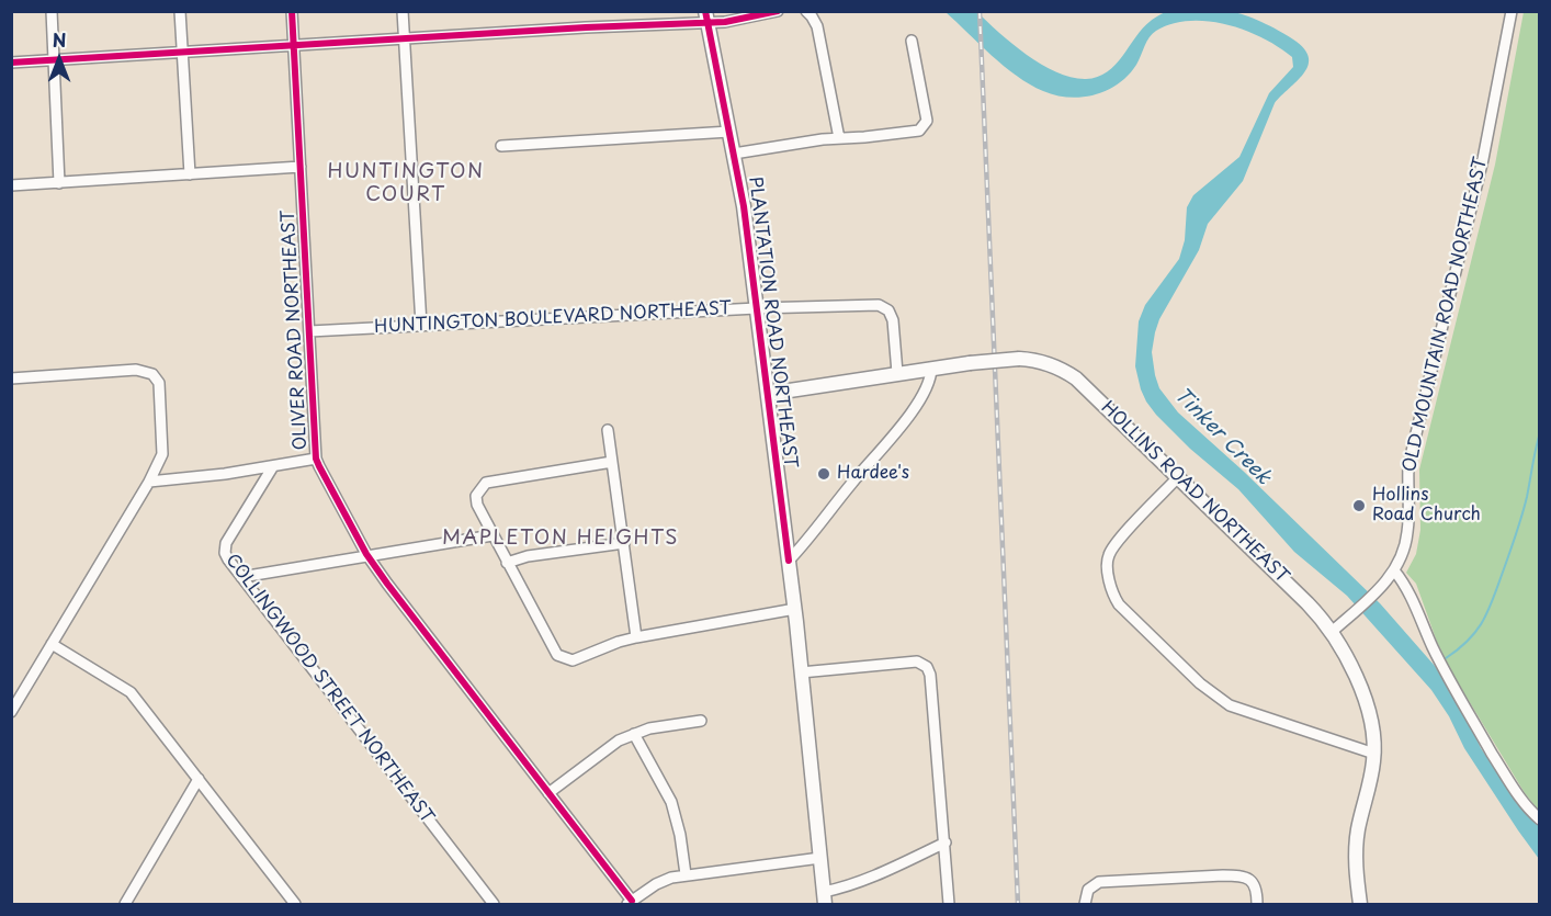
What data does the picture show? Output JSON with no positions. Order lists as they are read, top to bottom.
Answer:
{
  "streets": {
    "main road": ["PLANTATION ROAD NORTHEAST", "HOLLINS ROAD NORTHEAST"],
    "street": [
      "OLD MOUNTAIN ROAD NORTHEAST",
      "HUNTINGTON BOULEVARD NORTHEAST",
      "OLIVER ROAD NORTHEAST",
      "COLLINGWOOD STREET NORTHEAST"
    ]
  },
  "crossings": [
    ["OLD MOUNTAIN ROAD NORTHEAST", "HOLLINS ROAD NORTHEAST"],
    ["HUNTINGTON BOULEVARD NORTHEAST", "PLANTATION ROAD NORTHEAST"],
    ["HUNTINGTON BOULEVARD NORTHEAST", "OLIVER ROAD NORTHEAST"],
    ["HUNTINGTON BOULEVARD NORTHEAST", "HOLLINS ROAD NORTHEAST"],
    ["PLANTATION ROAD NORTHEAST", "HOLLINS ROAD NORTHEAST"]
  ],
  "districts": ["HUNTINGTON COURT", "MAPLETON HEIGHTS"],
  "water": ["Tinker Creek"],
  "places": ["Hardee's", "Hollins Road Church"],
  "north": "top"
}
